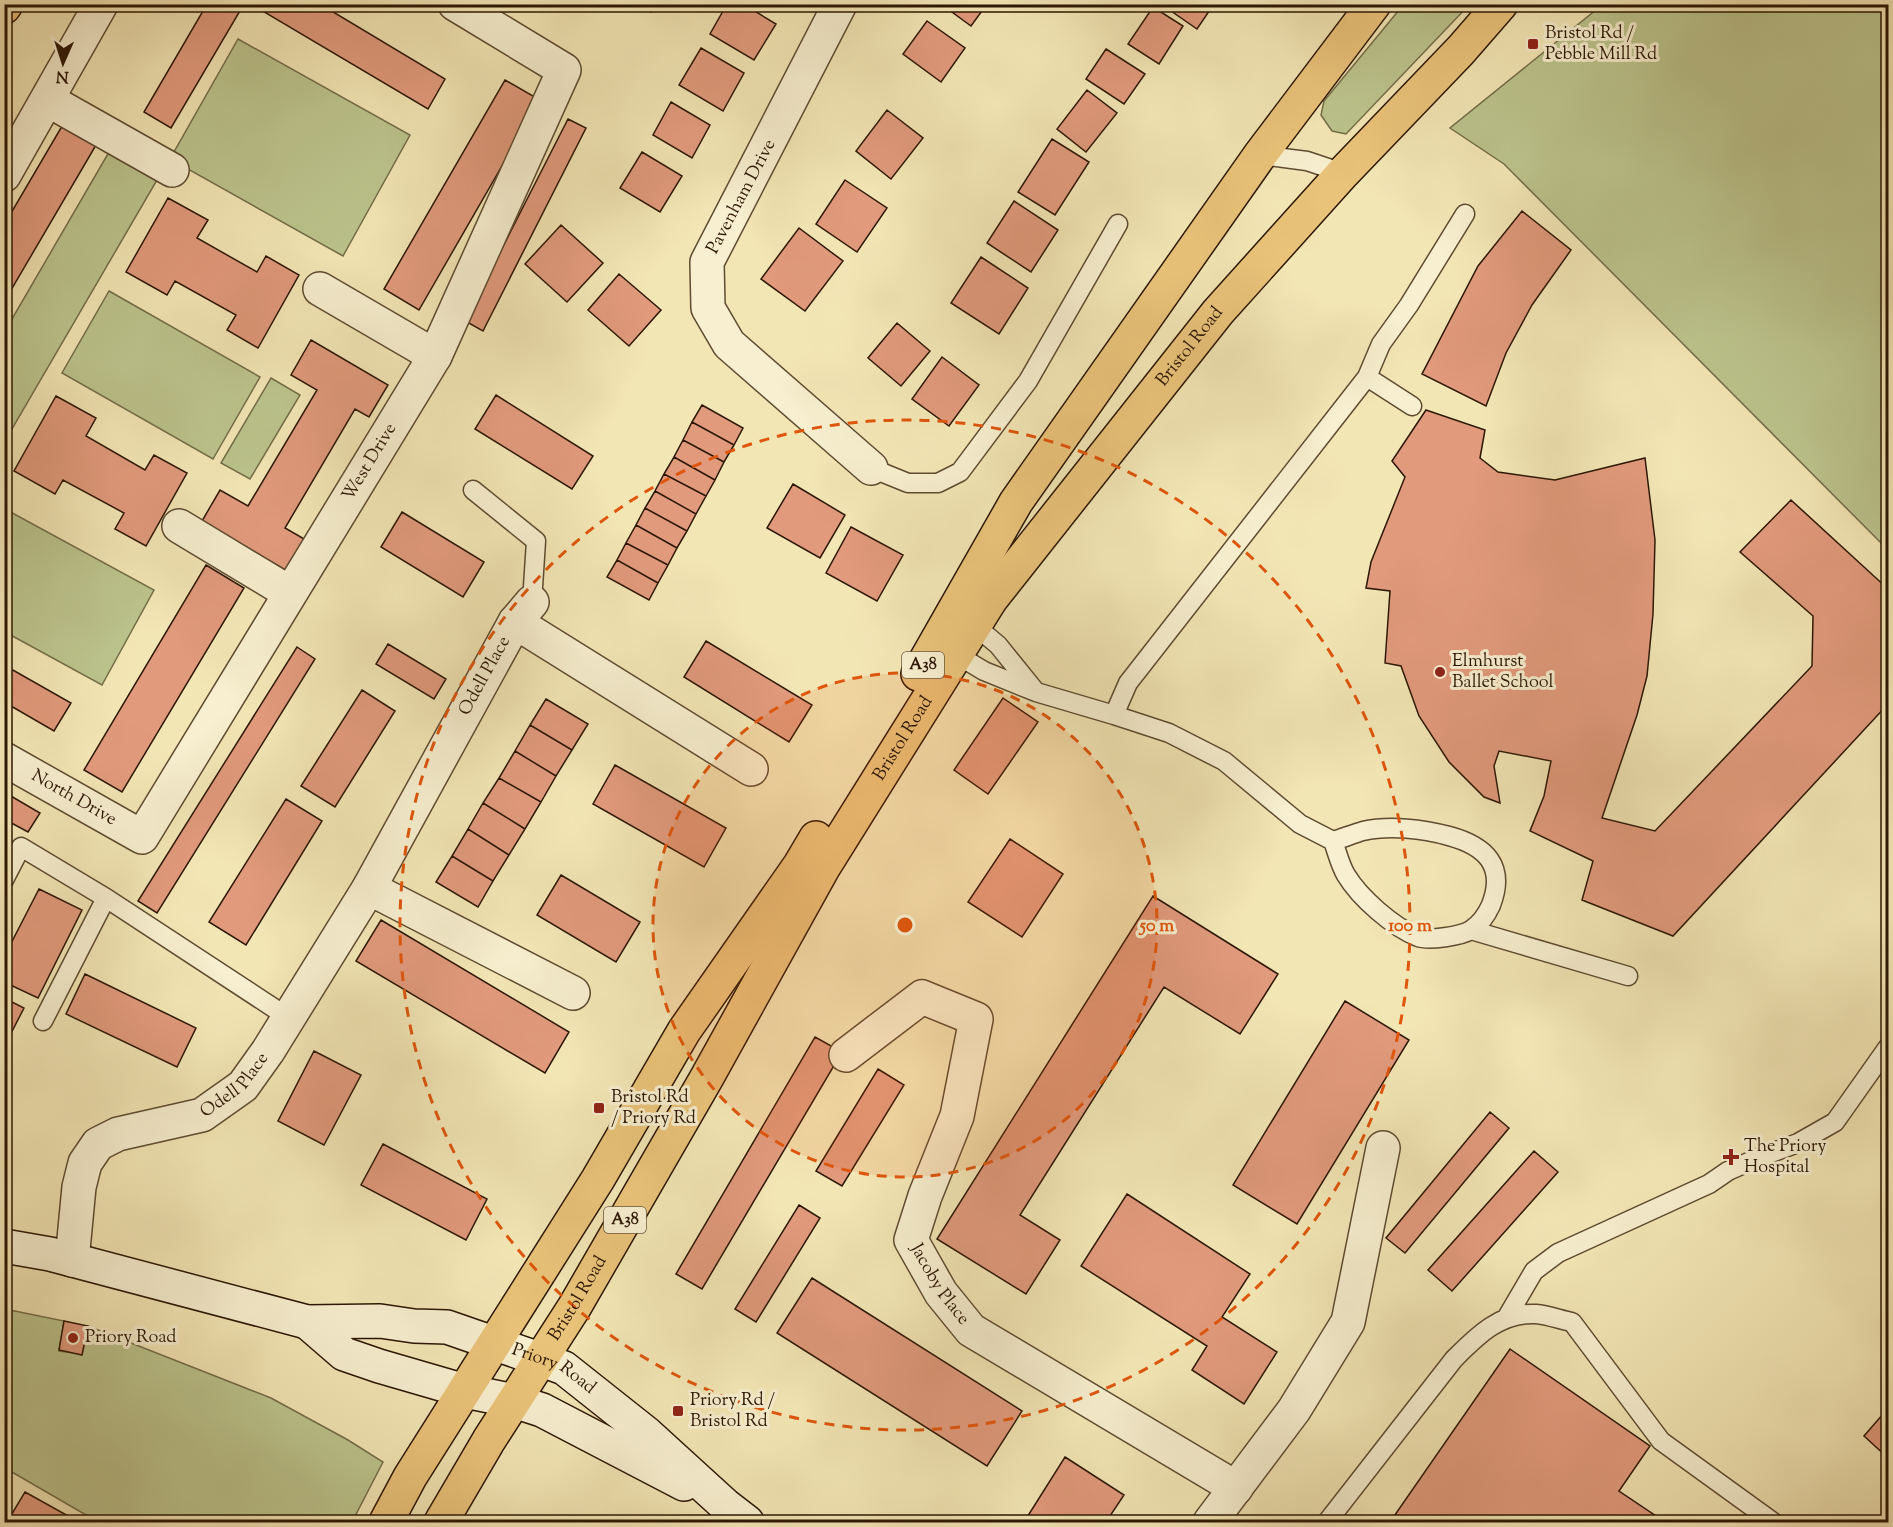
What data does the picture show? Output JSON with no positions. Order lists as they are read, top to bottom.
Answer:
{
  "streets": {
    "highway": ["Bristol Road", "A38"],
    "street": [
      "Pavenham Drive",
      "West Drive",
      "Odell Place",
      "North Drive",
      "Jacoby Place",
      "Priory Road"
    ]
  },
  "crossings": [
    ["Bristol Road", "Priory Road"],
    ["West Drive", "North Drive"],
    ["Odell Place", "Priory Road"]
  ],
  "places": {
    "transit": ["Bristol Rd / Pebble Mill Rd", "Bristol Rd / Priory Rd", "Priory Rd / Bristol Rd"],
    "other": ["Elmhurst Ballet School", "Priory Road"],
    "health": ["The Priory Hospital"]
  },
  "north": "bottom",
  "rings": ["50 m", "100 m"]
}
